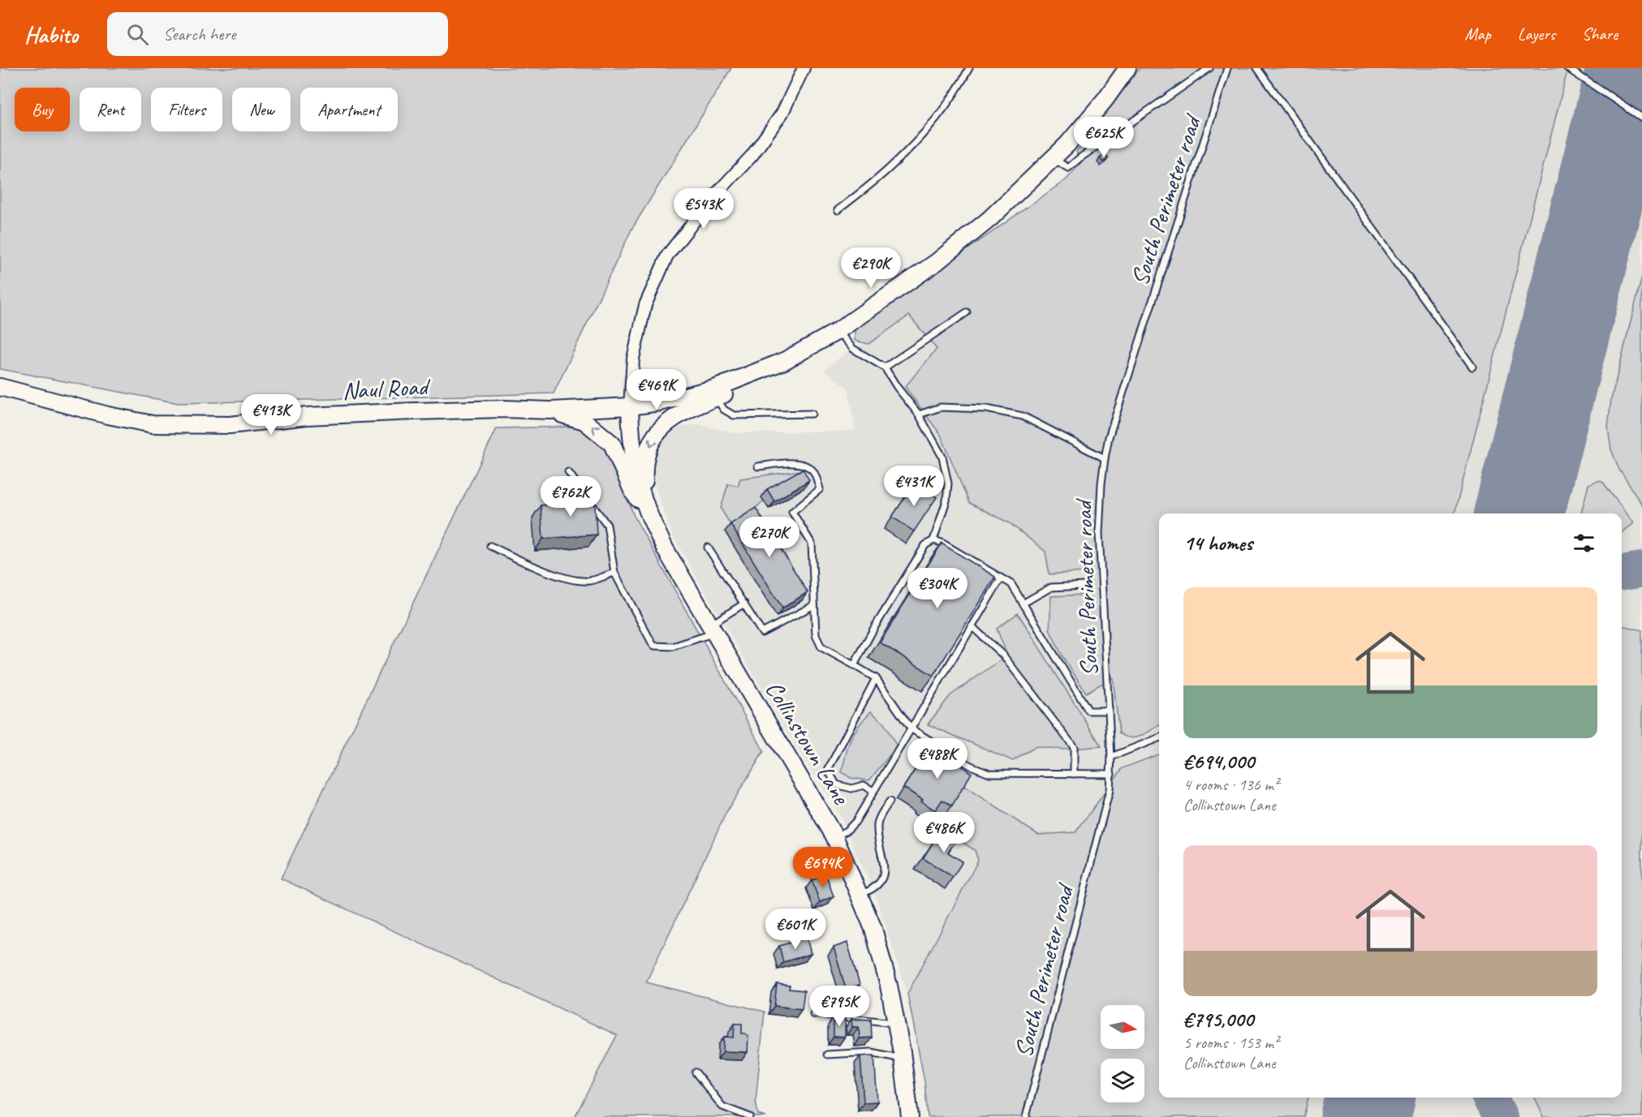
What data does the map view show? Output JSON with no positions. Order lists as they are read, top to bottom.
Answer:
{
  "streets": {
    "main road": ["Naul Road", "Collinstown Lane"],
    "lane": ["South Perimeter road"]
  },
  "crossings": [
    ["Naul Road", "Collinstown Lane"]
  ],
  "north": "right",
  "page": {
    "header": "Habito",
    "search": "Search here",
    "nav": ["Map", "Layers", "Share"],
    "chip": [
      "Buy",
      "Rent",
      "Filters",
      "New",
      "Apartment"
    ],
    "price": [
      "€625K",
      "€543K",
      "€290K",
      "€469K",
      "€413K",
      "€431K",
      "€762K",
      "€270K",
      "€304K",
      "€488K",
      "€486K",
      "€694K",
      "€601K",
      "€795K"
    ],
    "heading": "14 homes",
    "list": [
      {
        "name": "€694,000",
        "note": "4 rooms · 136 m² · Collinstown Lane"
      },
      {
        "name": "€795,000",
        "note": "5 rooms · 153 m² · Collinstown Lane"
      }
    ]
  }
}
